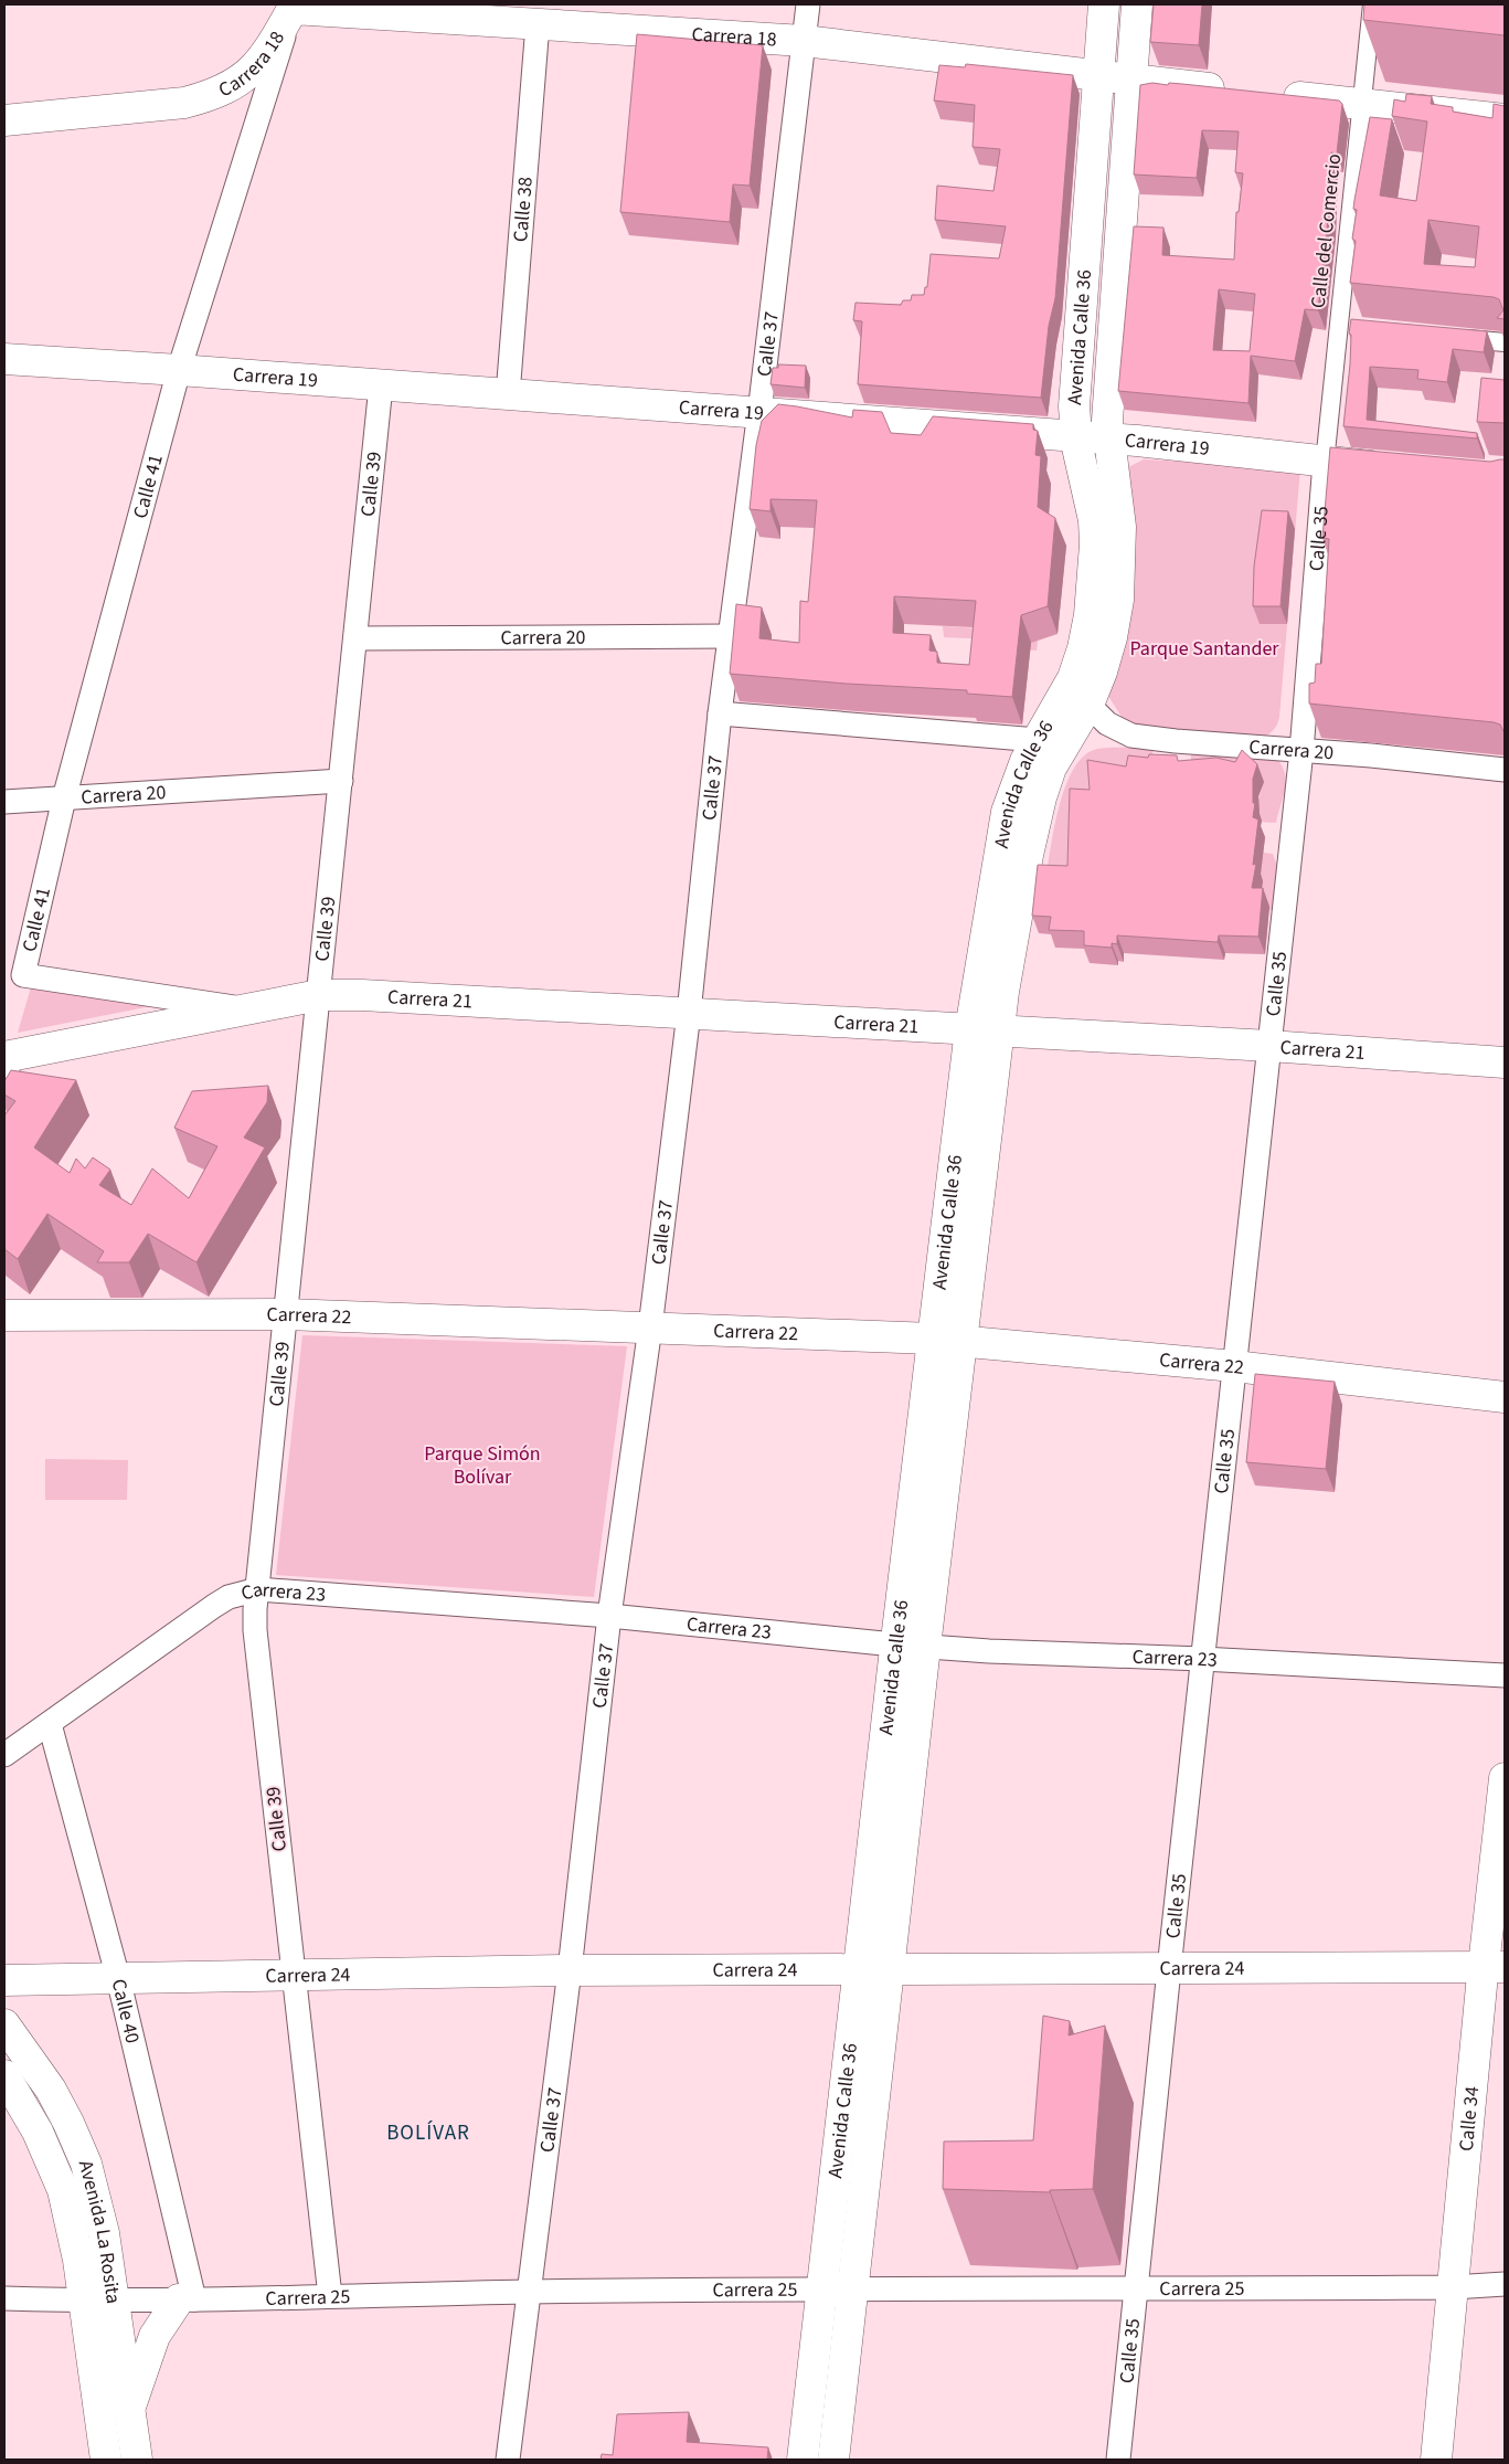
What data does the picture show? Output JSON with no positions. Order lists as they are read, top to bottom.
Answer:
{
  "streets": {
    "street": [
      "Carrera 18",
      "Calle 38",
      "Calle del Comercio",
      "Avenida Calle 36",
      "Calle 37",
      "Carrera 19",
      "Calle 39",
      "Calle 41",
      "Calle 35",
      "Carrera 20",
      "Carrera 21",
      "Carrera 22",
      "Carrera 23",
      "Carrera 24",
      "Calle 40",
      "Calle 34",
      "Avenida La Rosita",
      "Carrera 25"
    ]
  },
  "crossings": [
    ["Carrera 18", "Calle 38"],
    ["Carrera 18", "Avenida Calle 36"],
    ["Carrera 18", "Calle 37"],
    ["Carrera 18", "Calle 41"],
    ["Calle 38", "Carrera 19"],
    ["Calle del Comercio", "Carrera 19"],
    ["Calle del Comercio", "Calle 35"],
    ["Avenida Calle 36", "Carrera 19"],
    ["Avenida Calle 36", "Carrera 20"],
    ["Avenida Calle 36", "Carrera 21"],
    ["Avenida Calle 36", "Carrera 22"],
    ["Avenida Calle 36", "Carrera 23"],
    ["Avenida Calle 36", "Carrera 24"],
    ["Avenida Calle 36", "Carrera 25"],
    ["Calle 37", "Carrera 19"],
    ["Calle 37", "Carrera 20"],
    ["Calle 37", "Carrera 21"],
    ["Calle 37", "Carrera 22"],
    ["Calle 37", "Carrera 23"],
    ["Calle 37", "Carrera 24"],
    ["Calle 37", "Carrera 25"],
    ["Carrera 19", "Calle 39"],
    ["Carrera 19", "Calle 41"],
    ["Carrera 19", "Calle 35"],
    ["Calle 39", "Carrera 20"],
    ["Calle 39", "Carrera 21"],
    ["Calle 39", "Carrera 22"],
    ["Calle 39", "Carrera 23"],
    ["Calle 39", "Carrera 24"],
    ["Calle 39", "Carrera 25"],
    ["Calle 41", "Carrera 20"],
    ["Calle 41", "Carrera 21"],
    ["Calle 35", "Carrera 20"],
    ["Calle 35", "Carrera 21"],
    ["Calle 35", "Carrera 22"],
    ["Calle 35", "Carrera 23"],
    ["Calle 35", "Carrera 24"],
    ["Calle 35", "Carrera 25"],
    ["Carrera 23", "Calle 40"],
    ["Carrera 24", "Calle 40"],
    ["Carrera 24", "Calle 34"],
    ["Calle 40", "Carrera 25"],
    ["Calle 34", "Carrera 25"],
    ["Avenida La Rosita", "Carrera 25"]
  ],
  "districts": ["BOLÍVAR"],
  "parks": ["Parque Santander", "Parque Simón Bolívar"]
}
